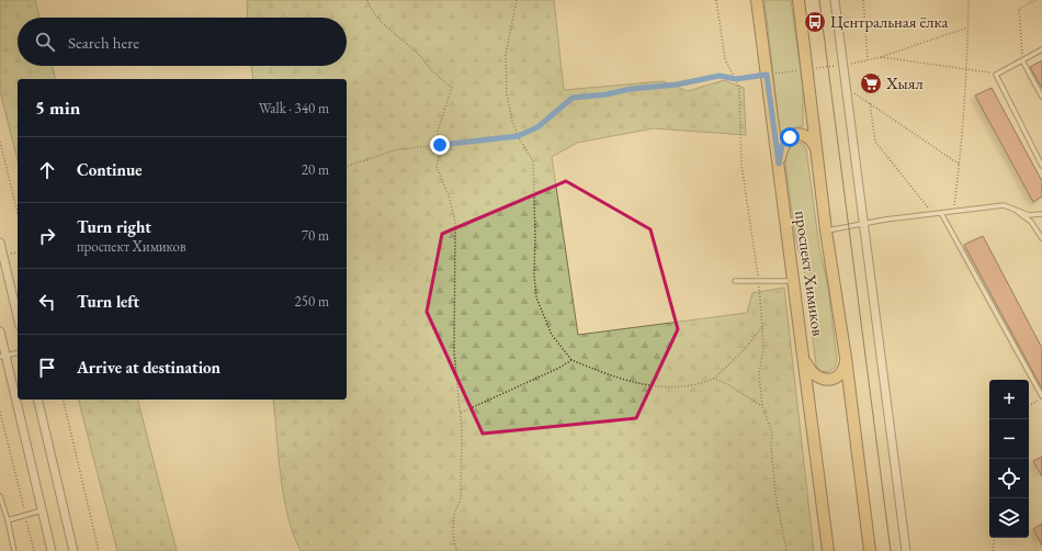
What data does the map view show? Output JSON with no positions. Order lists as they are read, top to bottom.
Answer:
{
  "streets": {
    "main road": ["проспект Химиков"]
  },
  "places": {
    "bus stop": ["Центральная ёлка"],
    "supermarket": ["Хыял"]
  },
  "page": {
    "search": "Search here",
    "heading": ["5 min", "Walk · 340 m"],
    "list": [
      ["Continue", "20 m"],
      ["Turn right", "проспект Химиков", "70 m"],
      ["Turn left", "250 m"],
      "Arrive at destination"
    ],
    "map_buttons": ["+", "−"]
  }
}
